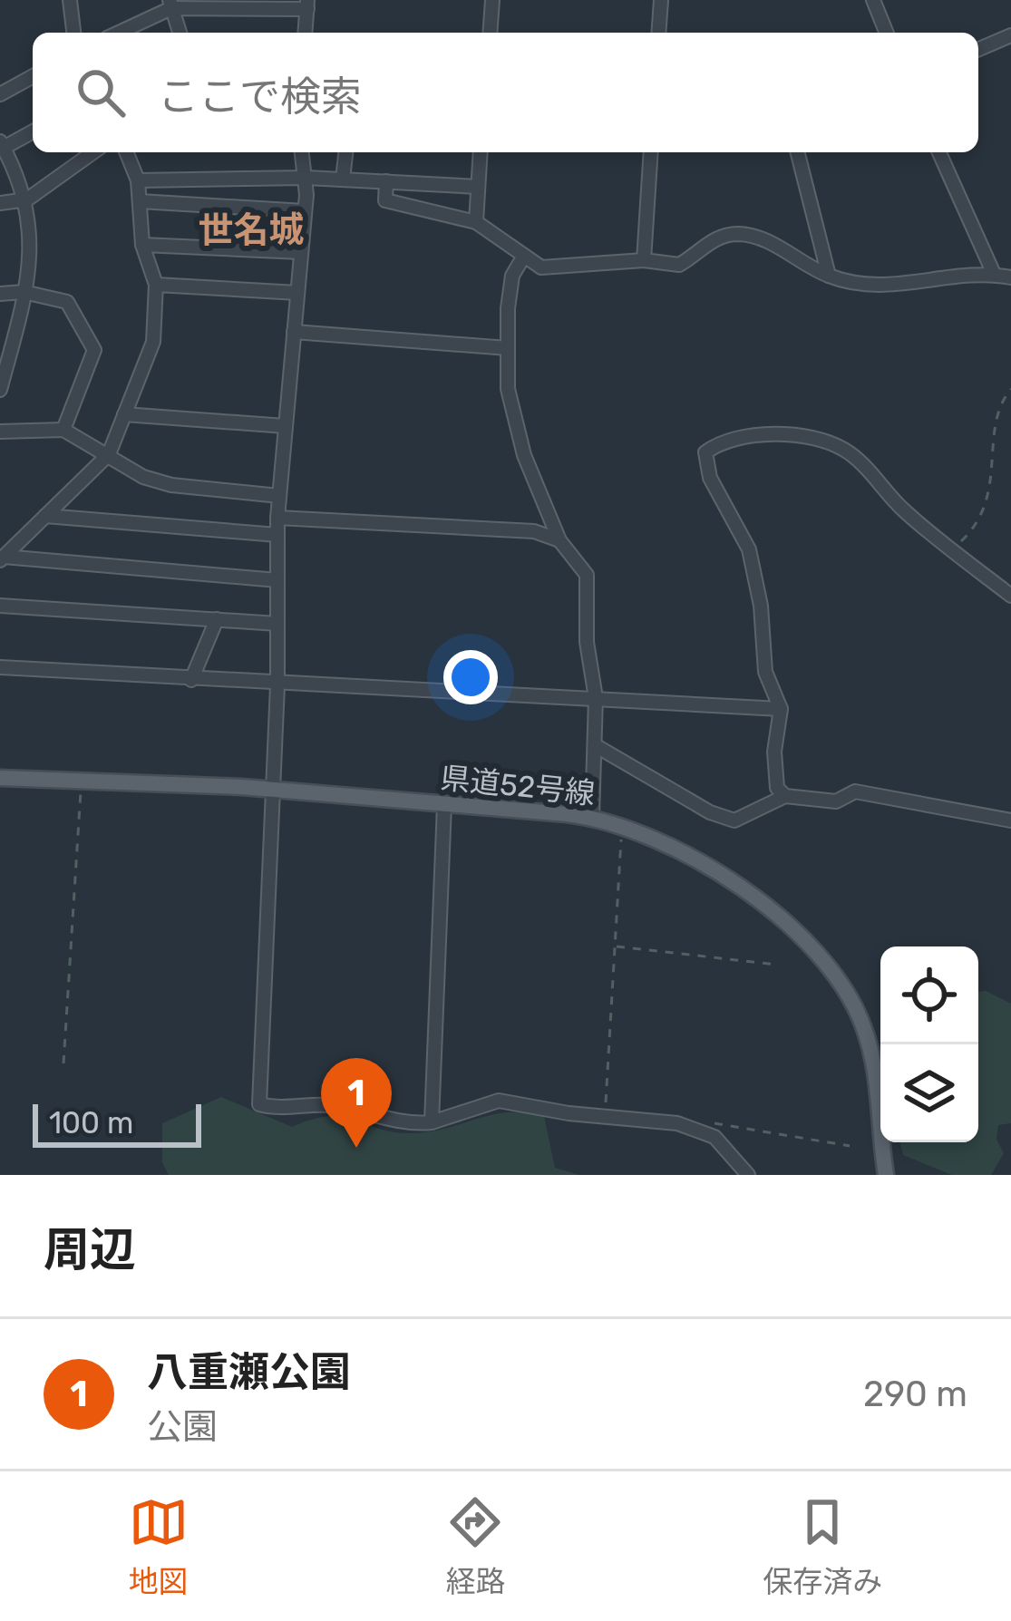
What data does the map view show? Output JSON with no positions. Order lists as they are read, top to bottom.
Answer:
{
  "streets": {
    "main road": ["県道52号線"]
  },
  "districts": ["世名城"],
  "scale_bar": "100 m",
  "page": {
    "search": "ここで検索",
    "pins": "1",
    "scale": "100 m",
    "heading": "周辺",
    "list": [
      {
        "mark": "1",
        "name": "八重瀬公園",
        "note": "公園",
        "value": "290 m"
      }
    ],
    "nav": ["地図", "経路", "保存済み"]
  }
}
